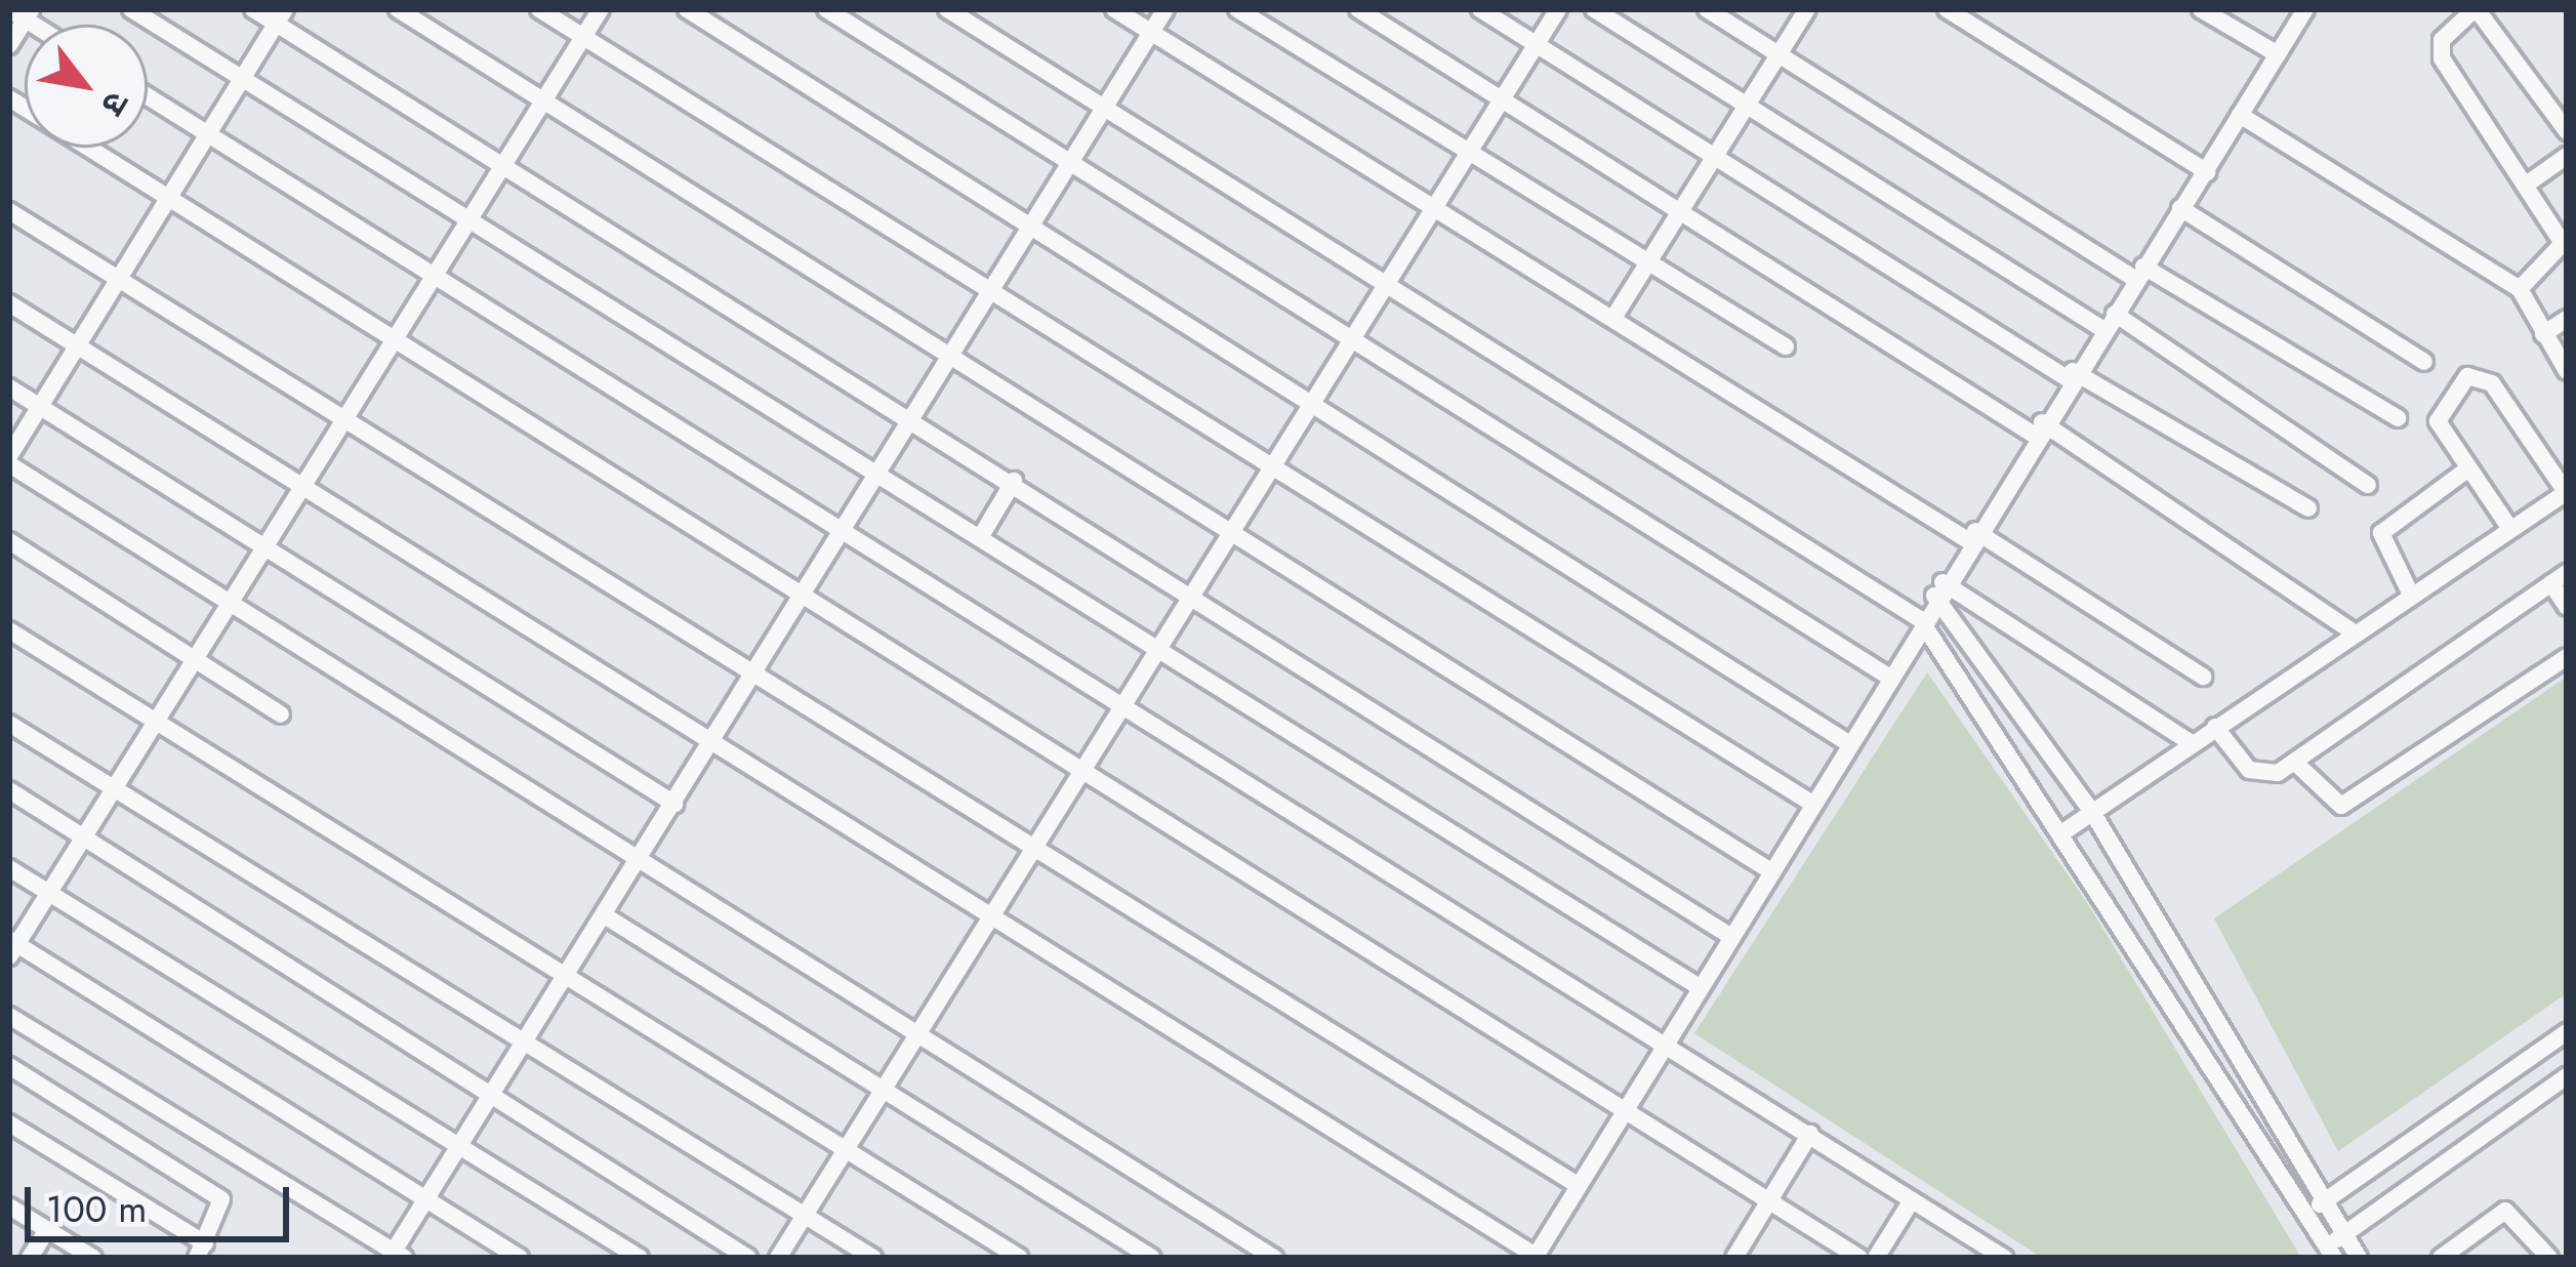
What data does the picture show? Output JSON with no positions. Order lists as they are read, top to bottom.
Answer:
{
  "scale_bar": "100 m",
  "north": "bottom right"
}
